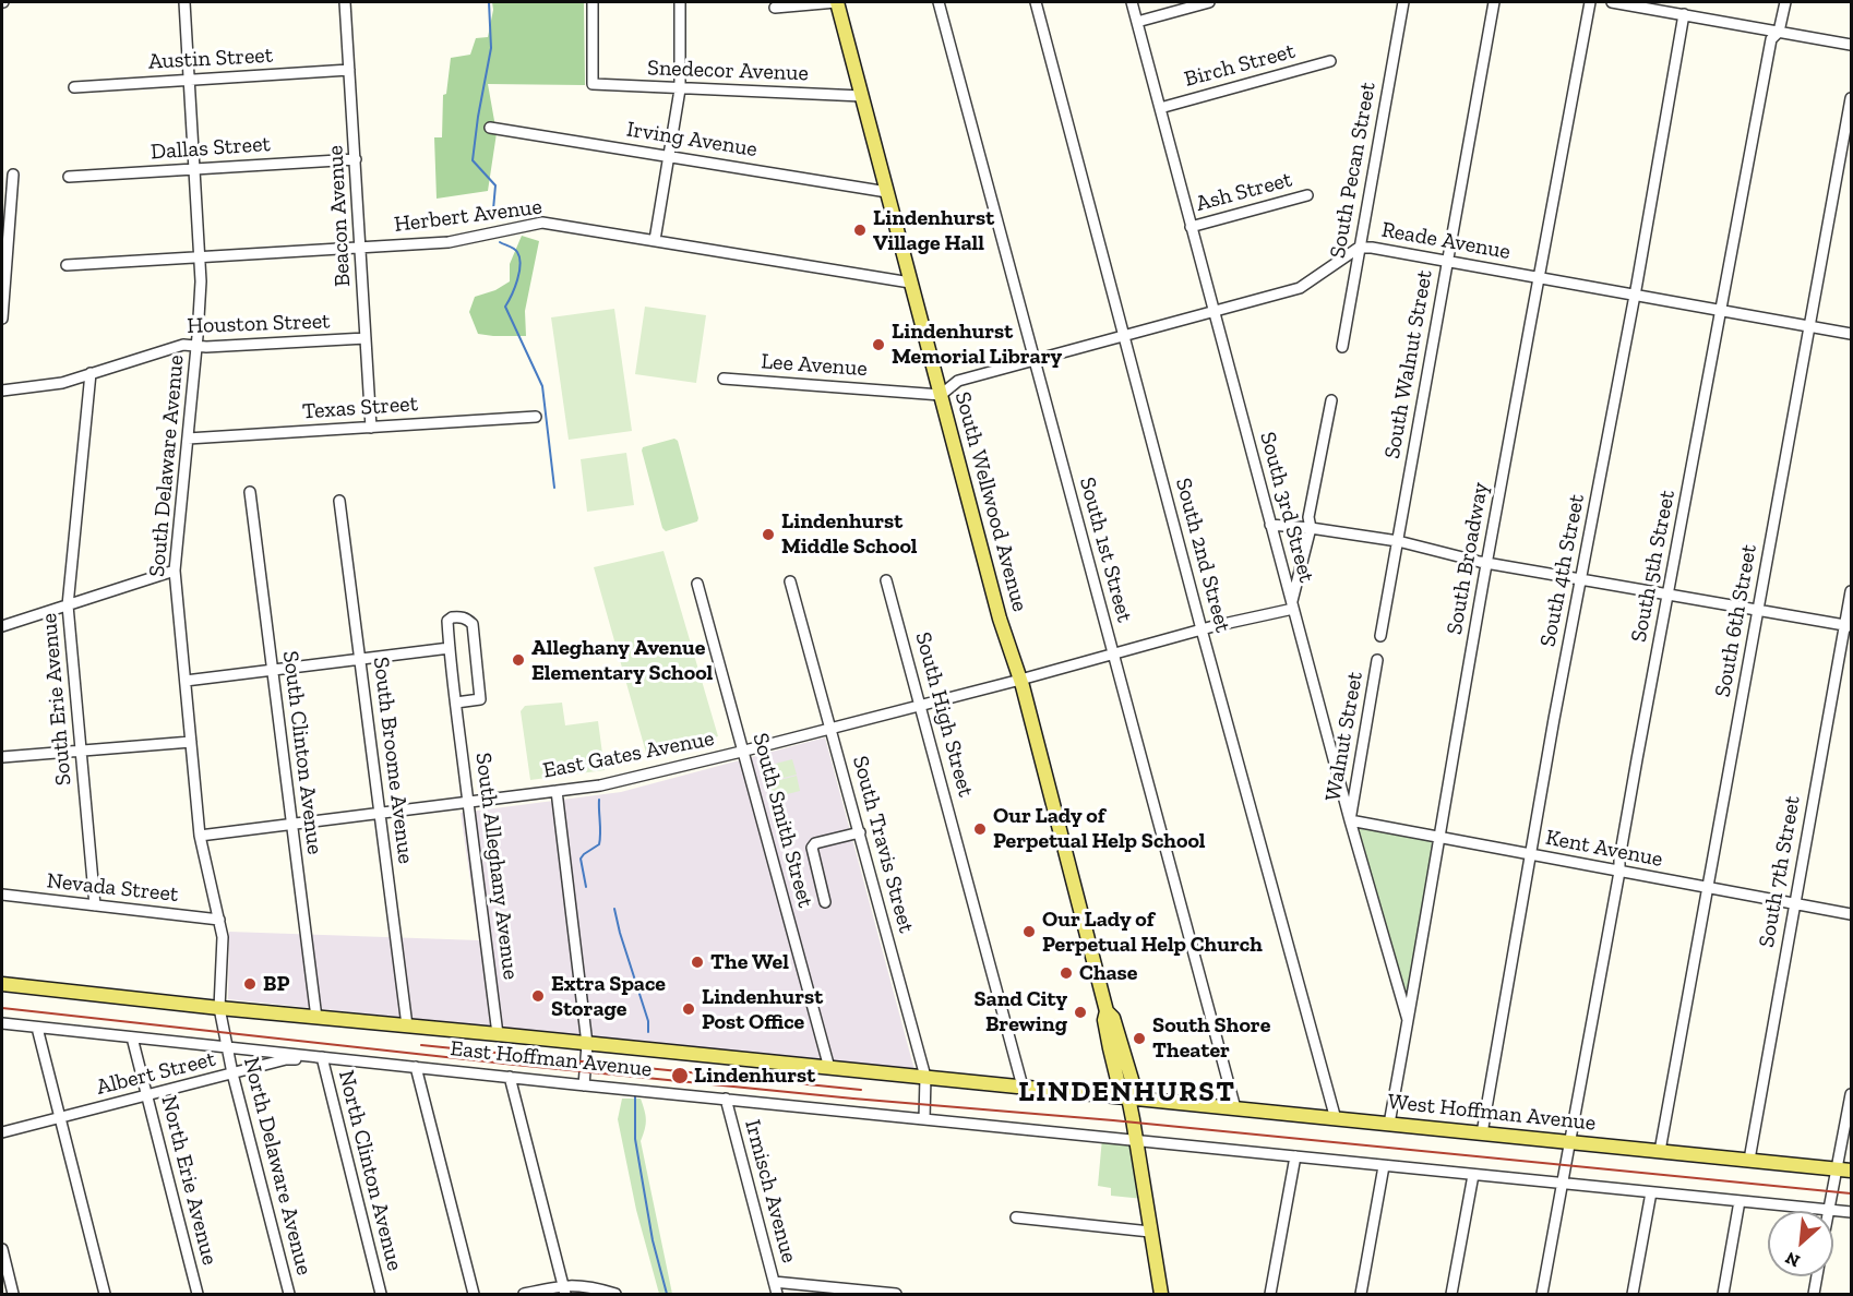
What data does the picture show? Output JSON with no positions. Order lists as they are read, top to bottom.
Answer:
{
  "streets": {
    "main road": ["South Wellwood Avenue", "East Hoffman Avenue", "West Hoffman Avenue"],
    "street": [
      "Austin Street",
      "Birch Street",
      "Snedecor Avenue",
      "Irving Avenue",
      "Dallas Street",
      "South Pecan Street",
      "Ash Street",
      "Beacon Avenue",
      "Herbert Avenue",
      "Reade Avenue",
      "Houston Street",
      "South Walnut Street",
      "Lee Avenue",
      "Texas Street",
      "South Delaware Avenue",
      "South 3rd Street",
      "South 1st Street",
      "South 2nd Street",
      "South Broadway",
      "South 5th Street",
      "South 4th Street",
      "South 6th Street",
      "South Erie Avenue",
      "South High Street",
      "Walnut Street",
      "South Clinton Avenue",
      "East Gates Avenue",
      "South Broome Avenue",
      "South Smith Street",
      "South Travis Street",
      "Kent Avenue",
      "South Alleghany Avenue",
      "South 7th Street",
      "Nevada Street",
      "Albert Street",
      "North Delaware Avenue",
      "North Clinton Avenue",
      "North Erie Avenue",
      "Irmisch Avenue"
    ]
  },
  "crossings": [
    ["Austin Street", "Beacon Avenue"],
    ["Austin Street", "South Delaware Avenue"],
    ["Birch Street", "South 3rd Street"],
    ["Snedecor Avenue", "South Wellwood Avenue"],
    ["Irving Avenue", "South Wellwood Avenue"],
    ["Dallas Street", "Beacon Avenue"],
    ["Dallas Street", "South Delaware Avenue"],
    ["South Pecan Street", "Reade Avenue"],
    ["Ash Street", "South 3rd Street"],
    ["Beacon Avenue", "Herbert Avenue"],
    ["Beacon Avenue", "Houston Street"],
    ["Beacon Avenue", "Texas Street"],
    ["Herbert Avenue", "South Delaware Avenue"],
    ["Herbert Avenue", "South Wellwood Avenue"],
    ["Reade Avenue", "South Walnut Street"],
    ["Reade Avenue", "Lee Avenue"],
    ["Reade Avenue", "South Wellwood Avenue"],
    ["Reade Avenue", "South 3rd Street"],
    ["Reade Avenue", "South 1st Street"],
    ["Reade Avenue", "South 2nd Street"],
    ["Reade Avenue", "South Broadway"],
    ["Reade Avenue", "South 5th Street"],
    ["Reade Avenue", "South 4th Street"],
    ["Reade Avenue", "South 6th Street"],
    ["Houston Street", "South Delaware Avenue"],
    ["Houston Street", "South Erie Avenue"],
    ["Lee Avenue", "South Wellwood Avenue"],
    ["Texas Street", "South Delaware Avenue"],
    ["South Delaware Avenue", "East Gates Avenue"],
    ["South Delaware Avenue", "Nevada Street"],
    ["South Delaware Avenue", "East Hoffman Avenue"],
    ["South Delaware Avenue", "North Delaware Avenue"],
    ["South Wellwood Avenue", "East Gates Avenue"],
    ["South Wellwood Avenue", "East Hoffman Avenue"],
    ["South Wellwood Avenue", "West Hoffman Avenue"],
    ["South 3rd Street", "South Broadway"],
    ["South 3rd Street", "Walnut Street"],
    ["South 3rd Street", "East Gates Avenue"],
    ["South 3rd Street", "Kent Avenue"],
    ["South 1st Street", "East Gates Avenue"],
    ["South 1st Street", "West Hoffman Avenue"],
    ["South 2nd Street", "East Gates Avenue"],
    ["South 2nd Street", "West Hoffman Avenue"],
    ["South Broadway", "Kent Avenue"],
    ["South Broadway", "West Hoffman Avenue"],
    ["South 5th Street", "Kent Avenue"],
    ["South 5th Street", "West Hoffman Avenue"],
    ["South 4th Street", "Kent Avenue"],
    ["South 4th Street", "West Hoffman Avenue"],
    ["South 6th Street", "Kent Avenue"],
    ["South 6th Street", "West Hoffman Avenue"],
    ["South Erie Avenue", "Nevada Street"],
    ["South High Street", "East Gates Avenue"],
    ["South High Street", "East Hoffman Avenue"],
    ["Walnut Street", "Kent Avenue"],
    ["South Clinton Avenue", "East Gates Avenue"],
    ["South Clinton Avenue", "East Hoffman Avenue"],
    ["East Gates Avenue", "South Broome Avenue"],
    ["East Gates Avenue", "South Smith Street"],
    ["East Gates Avenue", "South Travis Street"],
    ["East Gates Avenue", "South Alleghany Avenue"],
    ["South Broome Avenue", "East Hoffman Avenue"],
    ["South Smith Street", "East Hoffman Avenue"],
    ["South Travis Street", "East Hoffman Avenue"],
    ["Kent Avenue", "South 7th Street"],
    ["South Alleghany Avenue", "East Hoffman Avenue"],
    ["South 7th Street", "West Hoffman Avenue"],
    ["East Hoffman Avenue", "Albert Street"],
    ["East Hoffman Avenue", "West Hoffman Avenue"],
    ["East Hoffman Avenue", "North Delaware Avenue"],
    ["East Hoffman Avenue", "North Clinton Avenue"],
    ["East Hoffman Avenue", "North Erie Avenue"],
    ["East Hoffman Avenue", "Irmisch Avenue"],
    ["Albert Street", "North Delaware Avenue"],
    ["Albert Street", "North Clinton Avenue"],
    ["Albert Street", "North Erie Avenue"]
  ],
  "districts": ["LINDENHURST"],
  "places": [
    "Lindenhurst Village Hall",
    "Lindenhurst Memorial Library",
    "Lindenhurst Middle School",
    "Alleghany Avenue Elementary School",
    "Our Lady of Perpetual Help School",
    "Our Lady of Perpetual Help Church",
    "The Wel",
    "Chase",
    "BP",
    "Extra Space Storage",
    "Lindenhurst Post Office",
    "Sand City Brewing",
    "South Shore Theater",
    "Lindenhurst"
  ],
  "north": "bottom left"
}
